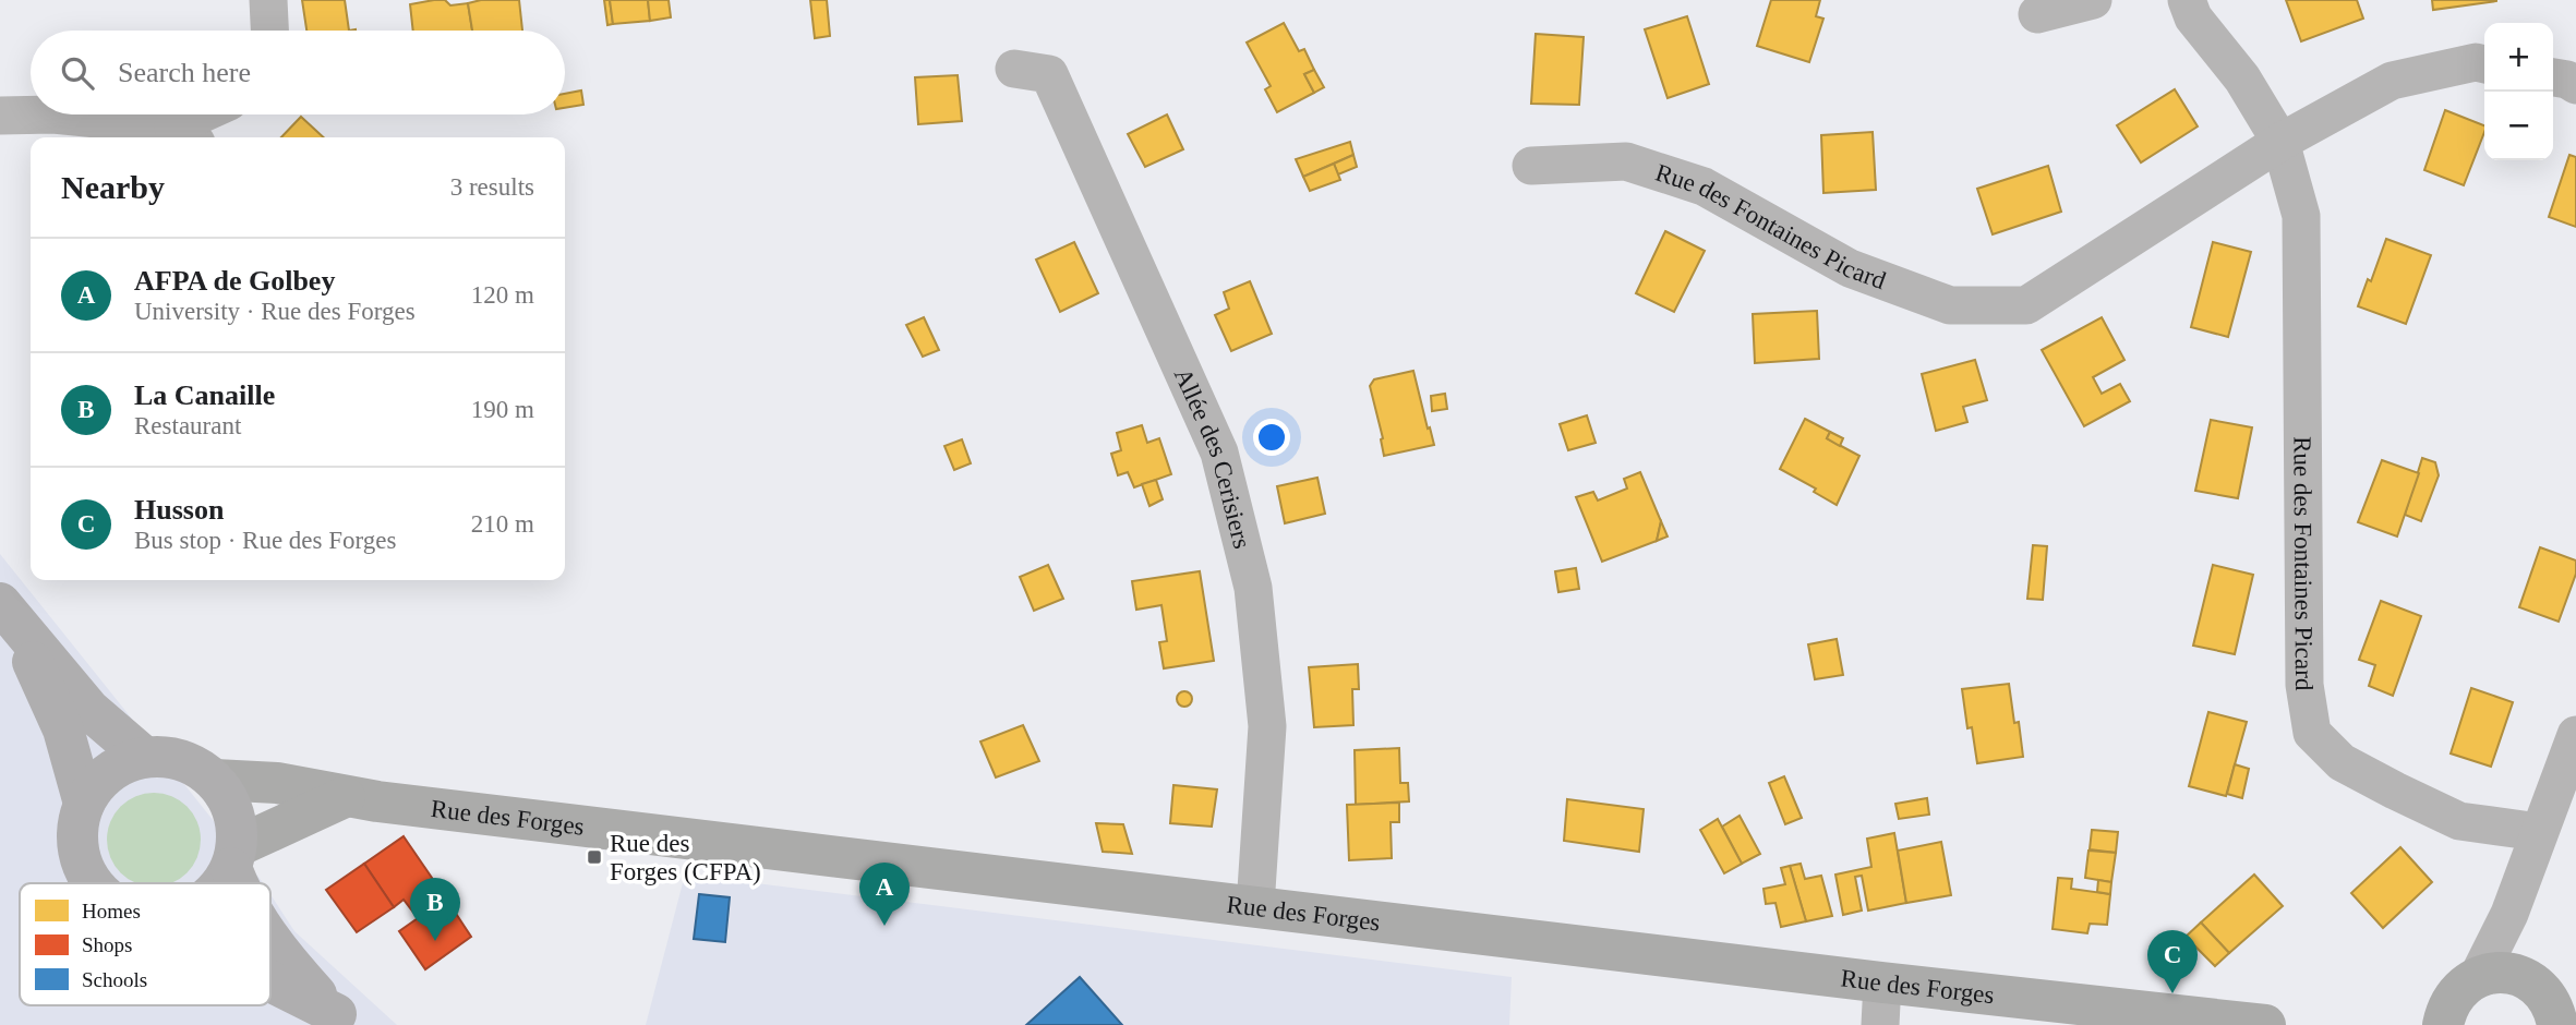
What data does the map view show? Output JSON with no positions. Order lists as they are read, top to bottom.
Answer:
{
  "streets": {
    "main road": ["Rue des Forges"],
    "street": ["Rue des Fontaines Picard", "Allée des Cerisiers"]
  },
  "crossings": [
    ["Allée des Cerisiers", "Rue des Forges"]
  ],
  "places": {
    "transit": ["Rue des Forges (CFPA)"]
  },
  "legend": ["Homes", "Shops", "Schools"],
  "page": {
    "map_buttons": ["+", "−"],
    "search": "Search here",
    "heading": ["Nearby", "3 results"],
    "list": [
      {
        "mark": "A",
        "name": "AFPA de Golbey",
        "note": "University · Rue des Forges",
        "value": "120 m"
      },
      {
        "mark": "B",
        "name": "La Canaille",
        "note": "Restaurant",
        "value": "190 m"
      },
      {
        "mark": "C",
        "name": "Husson",
        "note": "Bus stop · Rue des Forges",
        "value": "210 m"
      }
    ],
    "pins": ["A", "B", "C"]
  }
}
